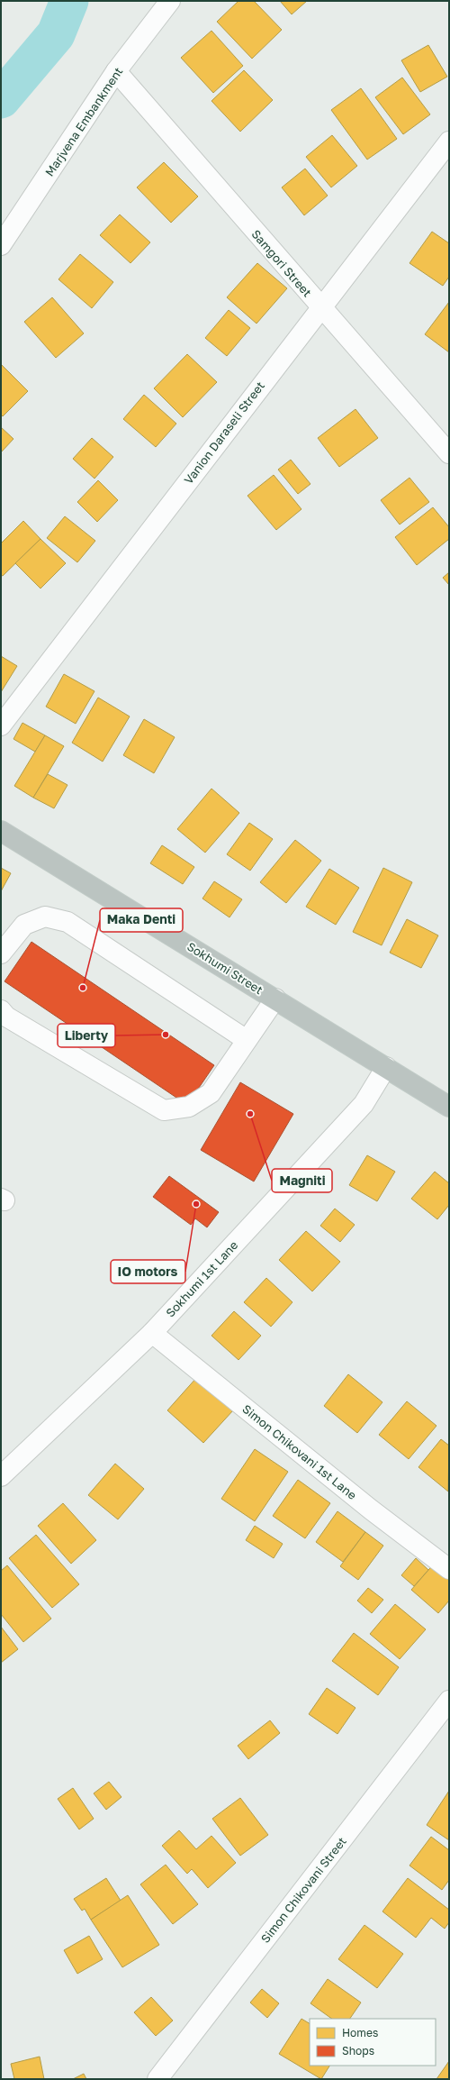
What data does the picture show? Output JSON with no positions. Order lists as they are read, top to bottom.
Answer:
{
  "streets": {
    "highway": ["Sokhumi Street"],
    "street": [
      "Marjvena Embankment",
      "Samgori Street",
      "Vanion Daraseli Street",
      "Sokhumi 1st Lane",
      "Simon Chikovani 1st Lane",
      "Simon Chikovani Street"
    ]
  },
  "crossings": [
    ["Marjvena Embankment", "Samgori Street"],
    ["Samgori Street", "Vanion Daraseli Street"],
    ["Sokhumi Street", "Sokhumi 1st Lane"],
    ["Sokhumi 1st Lane", "Simon Chikovani 1st Lane"]
  ],
  "places": [
    "Maka Denti",
    "Liberty",
    "Magniti",
    "IO motors"
  ],
  "legend": ["Homes", "Shops"]
}
